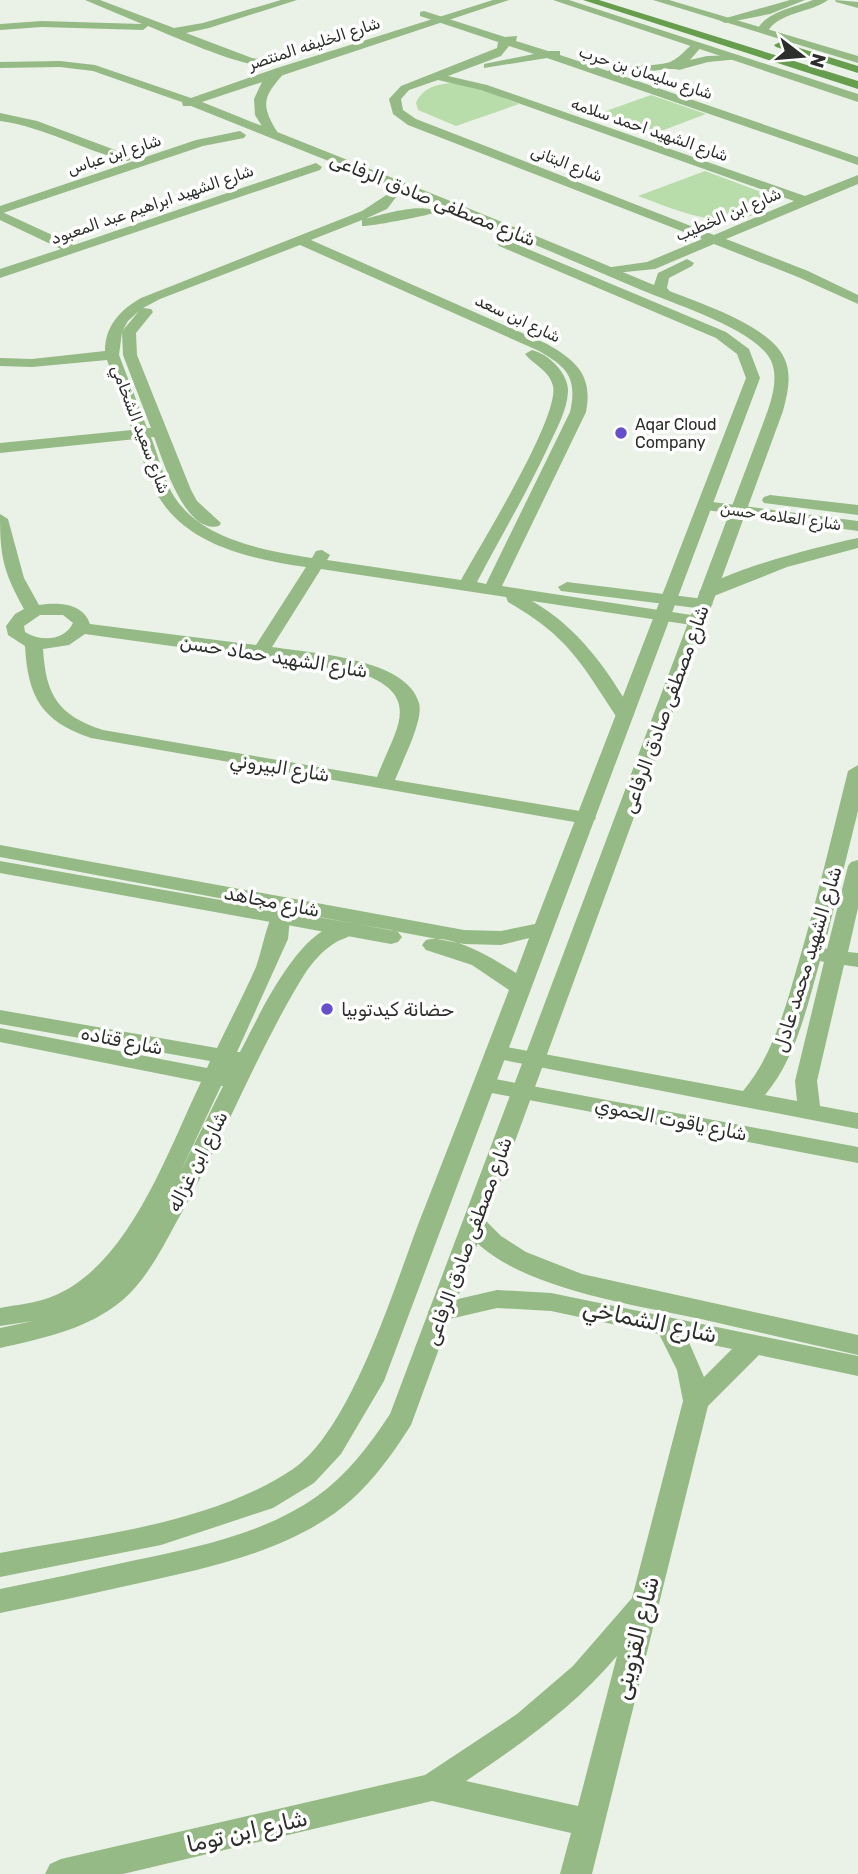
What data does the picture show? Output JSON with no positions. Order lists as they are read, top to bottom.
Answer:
{
  "streets": {
    "street": [
      "شارع الخليفه المنتصر",
      "شارع سليمان بن حرب",
      "شارع الشهيد احمد سلامه",
      "شارع ابن عباس",
      "شارع البتانى",
      "شارع مصطفى صادق الرفاعى",
      "شارع الشهيد ابراهيم عبد المعبود",
      "شارع ابن الخطيب",
      "شارع ابن سعد",
      "شارع سعيد الشخامي",
      "شارع العلامه حسن",
      "شارع الشهيد حماد حسن",
      "شارع البيروني",
      "شارع مجاهد",
      "شارع الشهيد محمد عادل",
      "شارع قتاده",
      "شارع ياقوت الحموي",
      "شارع ابن غزاله",
      "شارع الشماخي",
      "شارع القزوينى",
      "شارع ابن توما"
    ]
  },
  "crossings": [
    ["شارع الخليفه المنتصر", "شارع سليمان بن حرب"],
    ["شارع الخليفه المنتصر", "شارع مصطفى صادق الرفاعى"],
    ["شارع سليمان بن حرب", "شارع البتانى"],
    ["شارع الشهيد احمد سلامه", "شارع البتانى"],
    ["شارع الشهيد احمد سلامه", "شارع ابن الخطيب"],
    ["شارع ابن عباس", "شارع مصطفى صادق الرفاعى"],
    ["شارع البتانى", "شارع ابن الخطيب"],
    ["شارع مصطفى صادق الرفاعى", "شارع الشهيد ابراهيم عبد المعبود"],
    ["شارع مصطفى صادق الرفاعى", "شارع ابن الخطيب"],
    ["شارع مصطفى صادق الرفاعى", "شارع سعيد الشخامي"],
    ["شارع مصطفى صادق الرفاعى", "شارع العلامه حسن"],
    ["شارع مصطفى صادق الرفاعى", "شارع البيروني"],
    ["شارع مصطفى صادق الرفاعى", "شارع مجاهد"],
    ["شارع مصطفى صادق الرفاعى", "شارع ياقوت الحموي"],
    ["شارع مصطفى صادق الرفاعى", "شارع الشماخي"],
    ["شارع ابن سعد", "شارع سعيد الشخامي"],
    ["شارع الشهيد حماد حسن", "شارع البيروني"],
    ["شارع مجاهد", "شارع ابن غزاله"],
    ["شارع الشهيد محمد عادل", "شارع ياقوت الحموي"],
    ["شارع قتاده", "شارع ابن غزاله"],
    ["شارع الشماخي", "شارع القزوينى"],
    ["شارع القزوينى", "شارع ابن توما"]
  ],
  "places": ["Aqar Cloud Company", "حضانة كيدتوبيا"],
  "north": "right"
}
